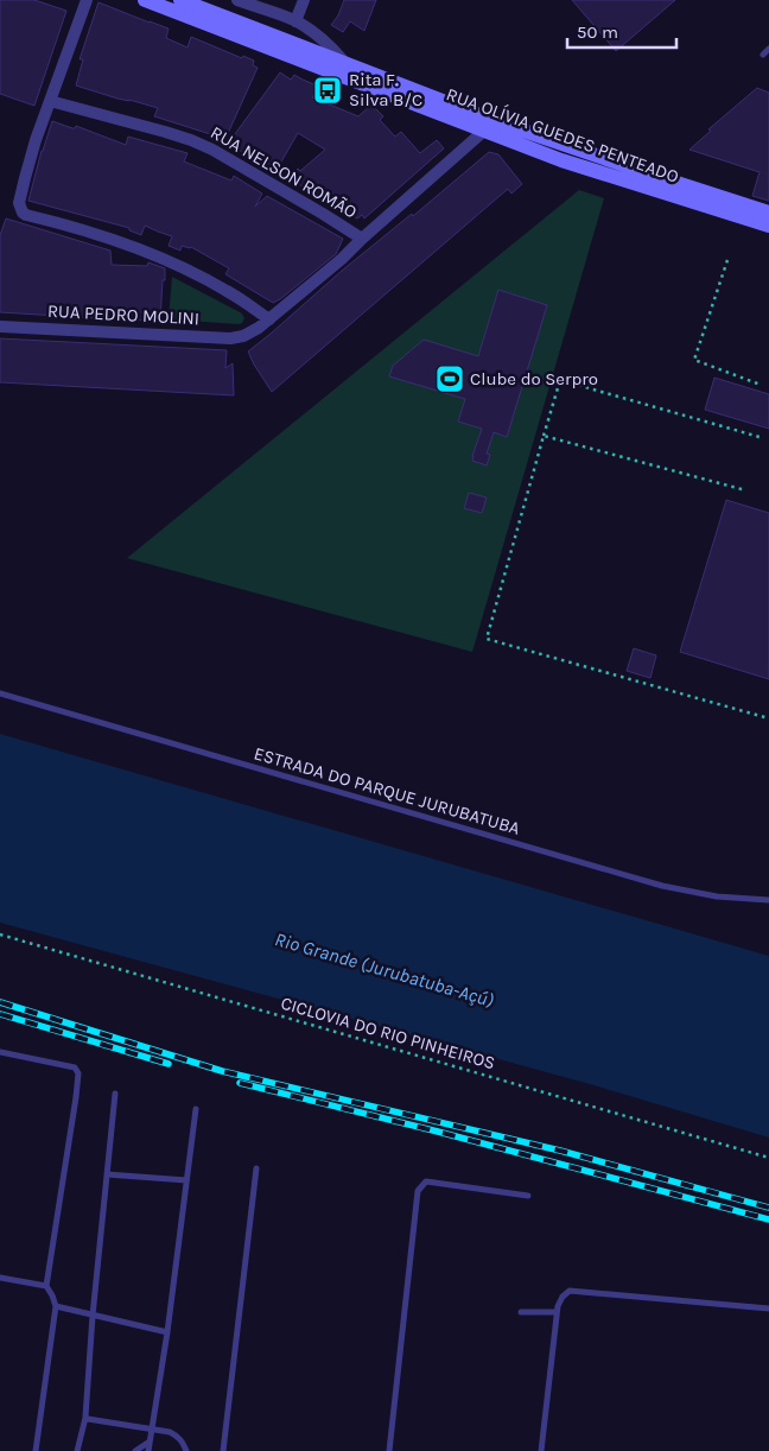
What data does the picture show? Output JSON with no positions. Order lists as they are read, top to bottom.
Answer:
{
  "streets": {
    "main road": ["RUA OLÍVIA GUEDES PENTEADO"],
    "street": ["RUA NELSON ROMÃO", "RUA PEDRO MOLINI"],
    "lane": ["ESTRADA DO PARQUE JURUBATUBA"],
    "path": ["CICLOVIA DO RIO PINHEIROS"]
  },
  "water": ["Rio Grande (Jurubatuba-Açú)"],
  "places": {
    "bus stop": ["Rita F. Silva B/C"],
    "sports": ["Clube do Serpro"]
  },
  "scale_bar": "50 m"
}
